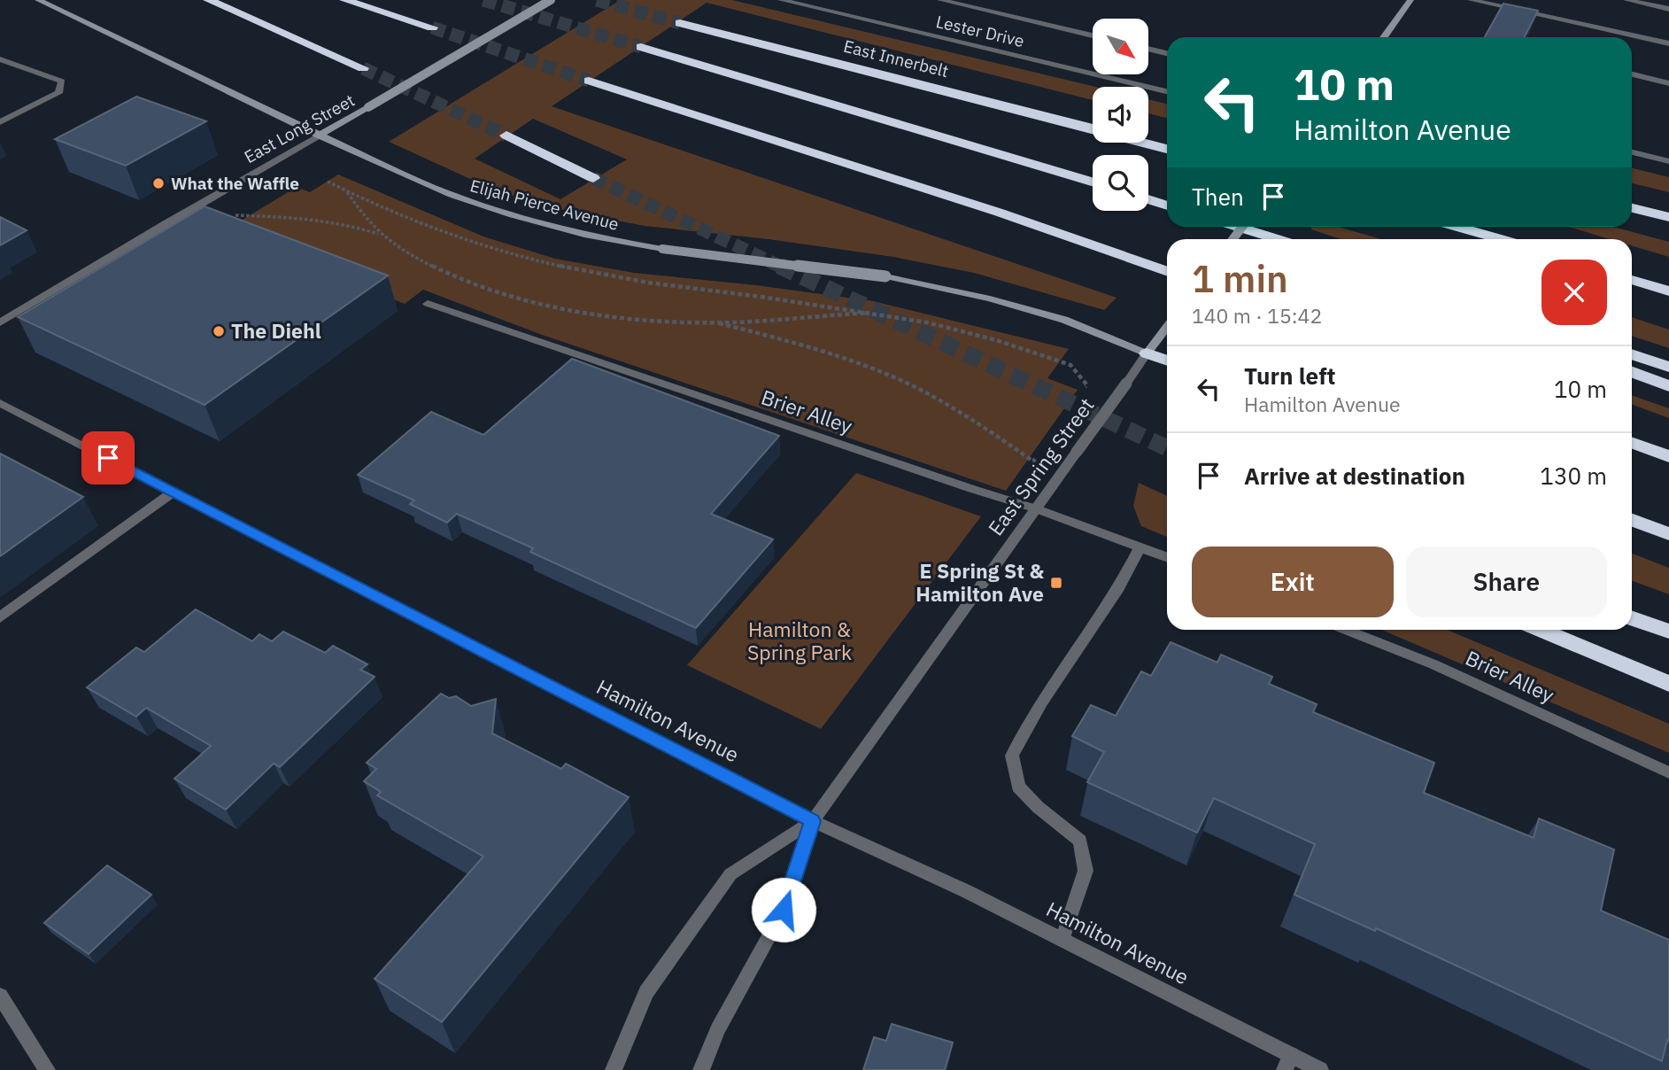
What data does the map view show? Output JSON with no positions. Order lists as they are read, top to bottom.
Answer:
{
  "streets": {
    "highway": ["East Innerbelt"],
    "main road": ["East Long Street", "Elijah Pierce Avenue", "East Spring Street"],
    "street": ["Lester Drive", "Brier Alley", "Hamilton Avenue"]
  },
  "crossings": [
    ["East Long Street", "Elijah Pierce Avenue"],
    ["Elijah Pierce Avenue", "East Spring Street"],
    ["Brier Alley", "East Spring Street"],
    ["East Spring Street", "Hamilton Avenue"]
  ],
  "parks": ["Hamilton & Spring Park"],
  "places": {
    "other": ["What the Waffle", "The Diehl"],
    "transit": ["E Spring St & Hamilton Ave"]
  },
  "north": "bottom right",
  "page": {
    "turn": ["10 m", "Hamilton Avenue"],
    "then": "Then",
    "heading": ["1 min", "140 m · 15:42"],
    "list": [
      {
        "name": "Turn left",
        "note": "Hamilton Avenue",
        "value": "10 m"
      },
      {
        "name": "Arrive at destination",
        "value": "130 m"
      }
    ],
    "buttons": ["Exit", "Share"]
  }
}
